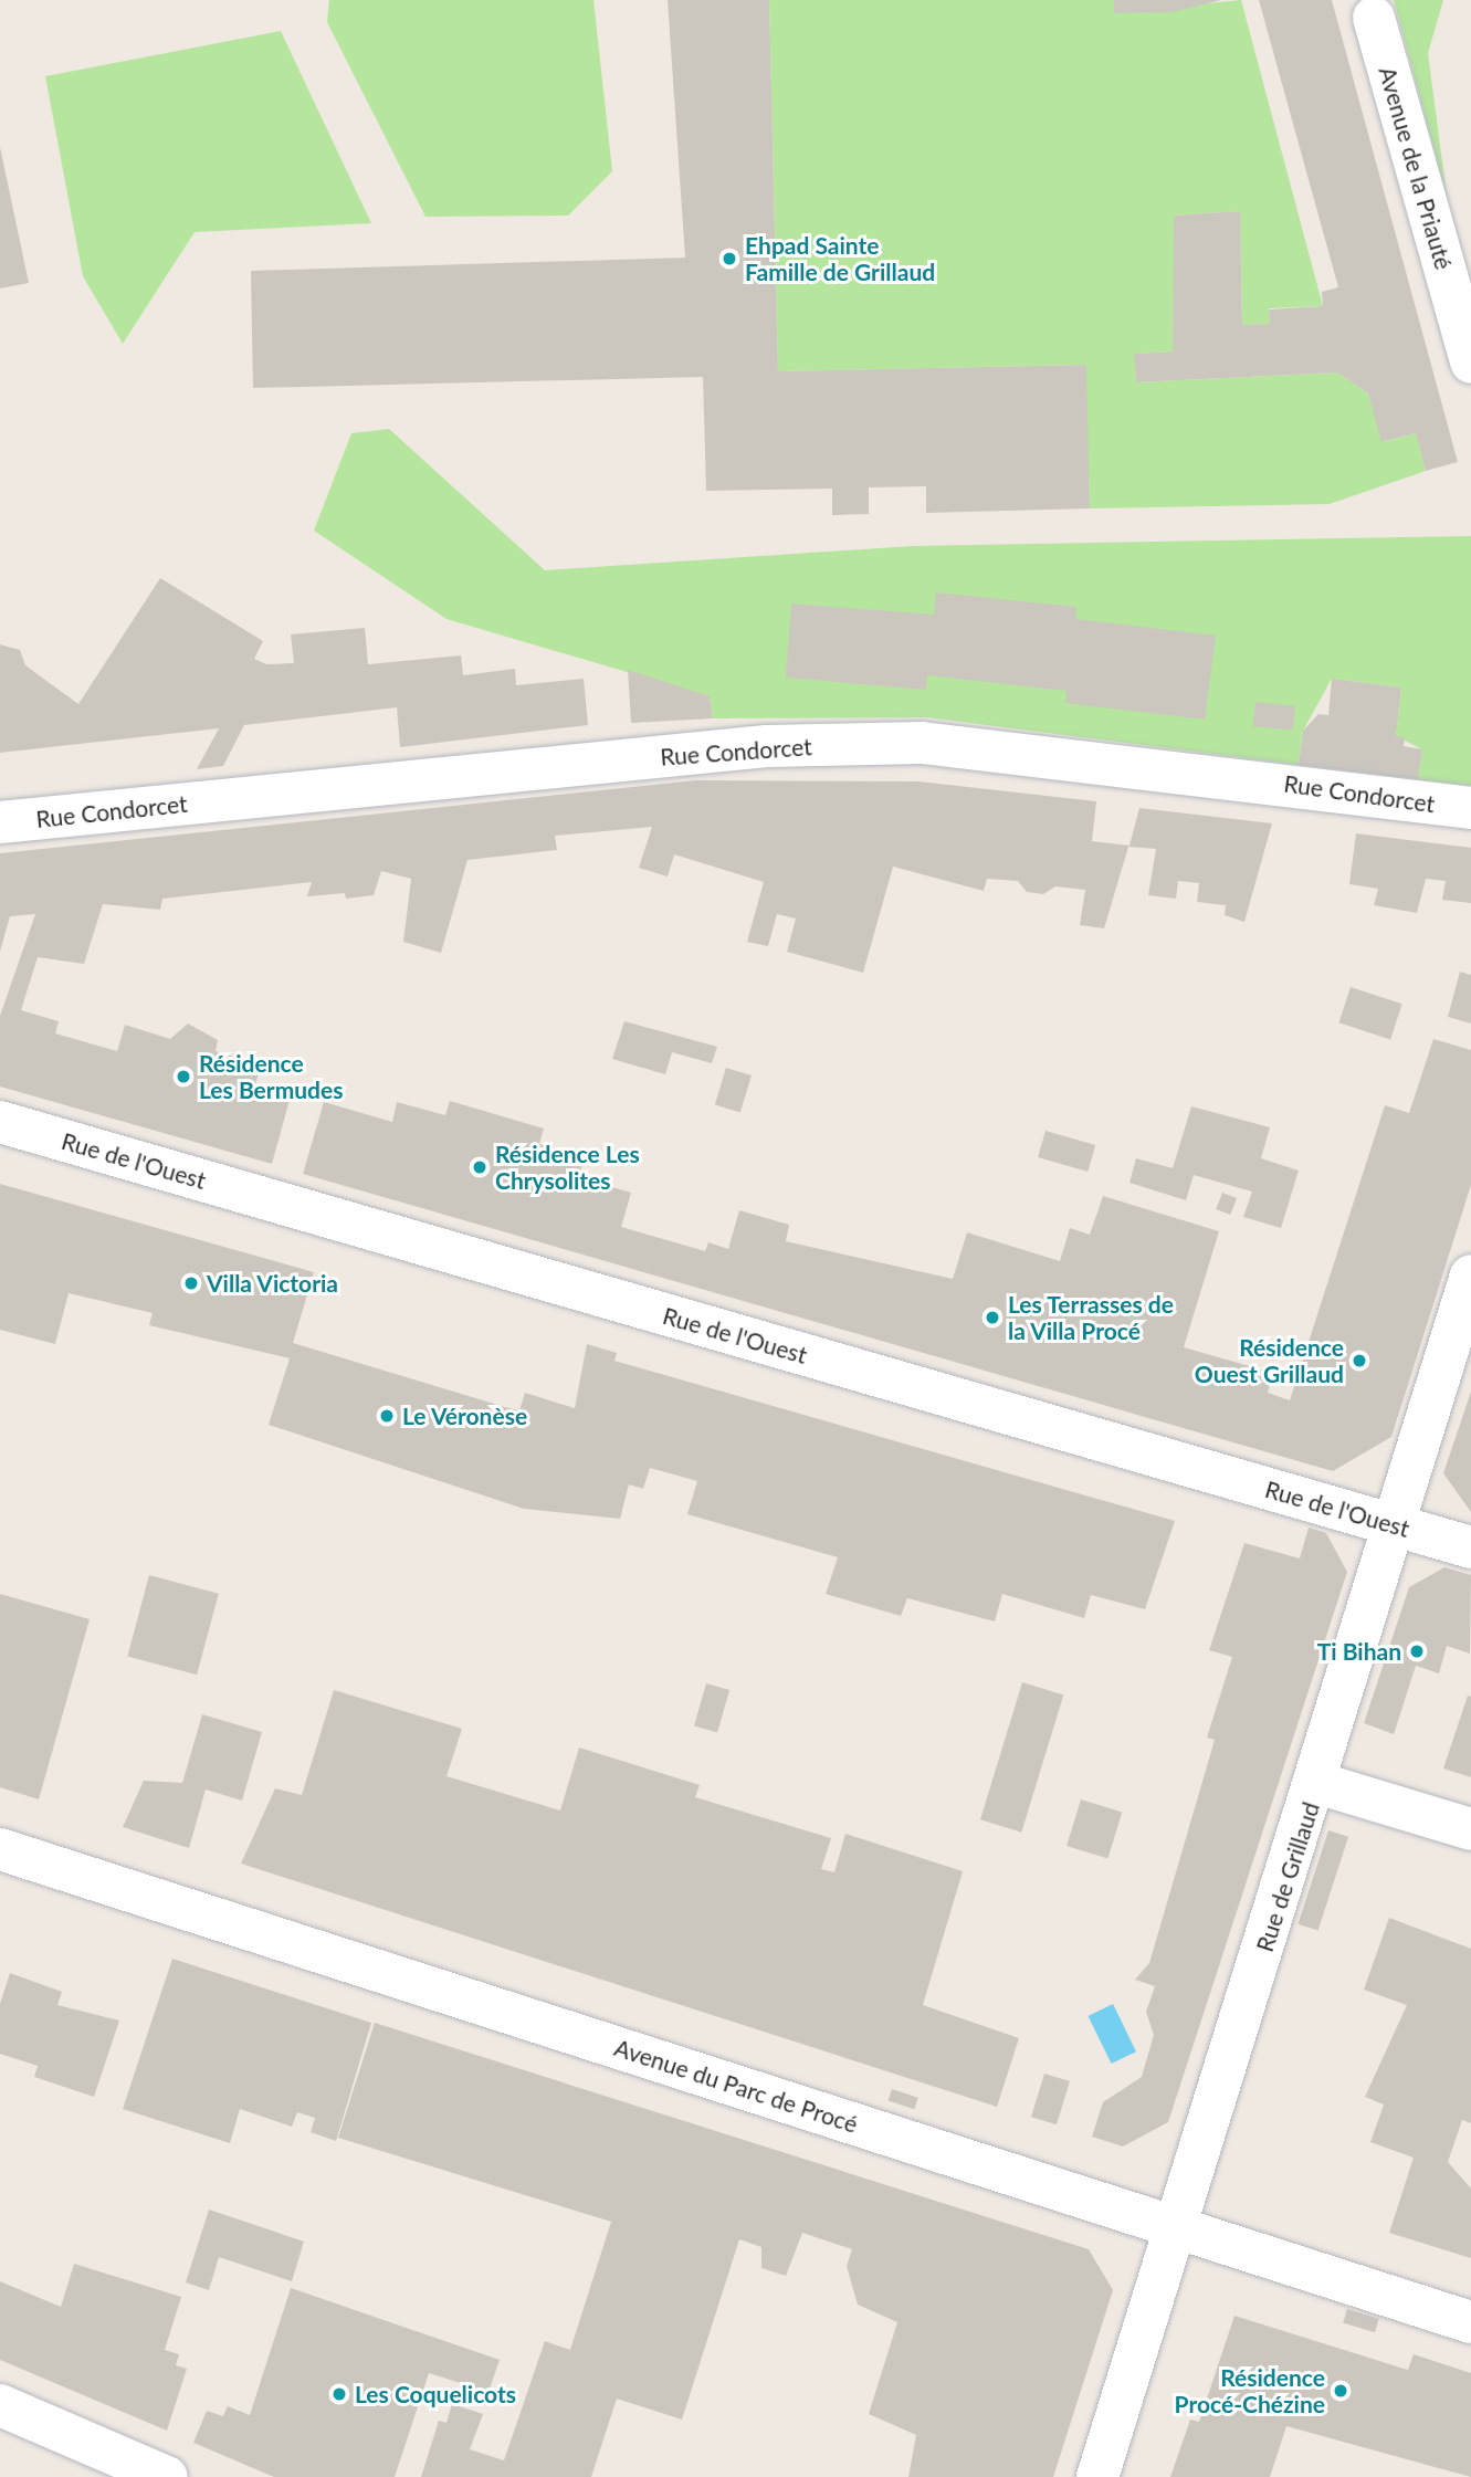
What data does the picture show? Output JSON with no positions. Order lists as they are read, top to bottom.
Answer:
{
  "streets": {
    "street": [
      "Avenue de la Priauté",
      "Rue Condorcet",
      "Rue de l'Ouest",
      "Rue de Grillaud",
      "Avenue du Parc de Procé"
    ]
  },
  "crossings": [
    ["Rue de l'Ouest", "Rue de Grillaud"],
    ["Rue de Grillaud", "Avenue du Parc de Procé"]
  ],
  "places": [
    "Ehpad Sainte Famille de Grillaud",
    "Résidence Les Bermudes",
    "Résidence Les Chrysolites",
    "Villa Victoria",
    "Les Terrasses de la Villa Procé",
    "Résidence Ouest Grillaud",
    "Le Véronèse",
    "Ti Bihan",
    "Résidence Procé-Chézine",
    "Les Coquelicots"
  ]
}
